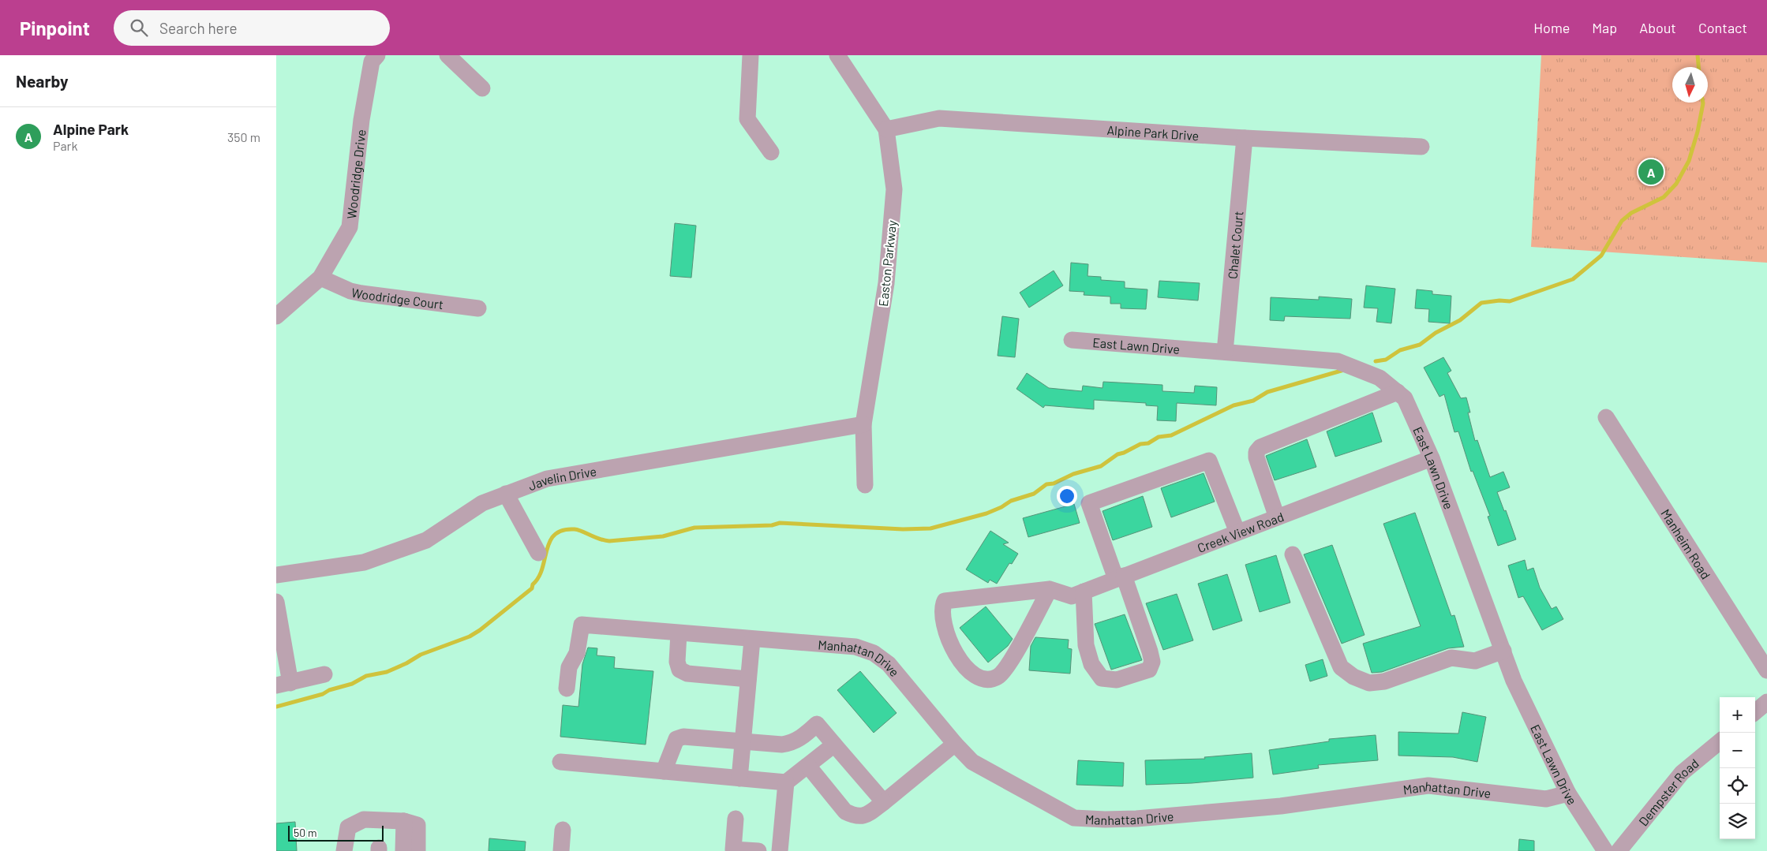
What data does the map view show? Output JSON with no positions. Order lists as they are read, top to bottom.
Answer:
{
  "streets": {
    "street": [
      "Alpine Park Drive",
      "Woodridge Drive",
      "Chalet Court",
      "Easton Parkway",
      "Woodridge Court",
      "East Lawn Drive",
      "Javelin Drive",
      "Creek View Road",
      "Manheim Road",
      "Manhattan Drive",
      "Dempster Road"
    ]
  },
  "crossings": [
    ["Alpine Park Drive", "Chalet Court"],
    ["Alpine Park Drive", "Easton Parkway"],
    ["Woodridge Drive", "Woodridge Court"],
    ["Chalet Court", "East Lawn Drive"],
    ["Easton Parkway", "Javelin Drive"],
    ["East Lawn Drive", "Creek View Road"],
    ["East Lawn Drive", "Manhattan Drive"]
  ],
  "scale_bar": "50 m",
  "north": "bottom",
  "page": {
    "header": "Pinpoint",
    "search": "Search here",
    "nav": [
      "Home",
      "Map",
      "About",
      "Contact"
    ],
    "heading": "Nearby",
    "list": [
      {
        "mark": "A",
        "name": "Alpine Park",
        "note": "Park",
        "value": "350 m"
      }
    ],
    "pins": "A",
    "map_buttons": ["+", "−"],
    "scale": "50 m"
  }
}
